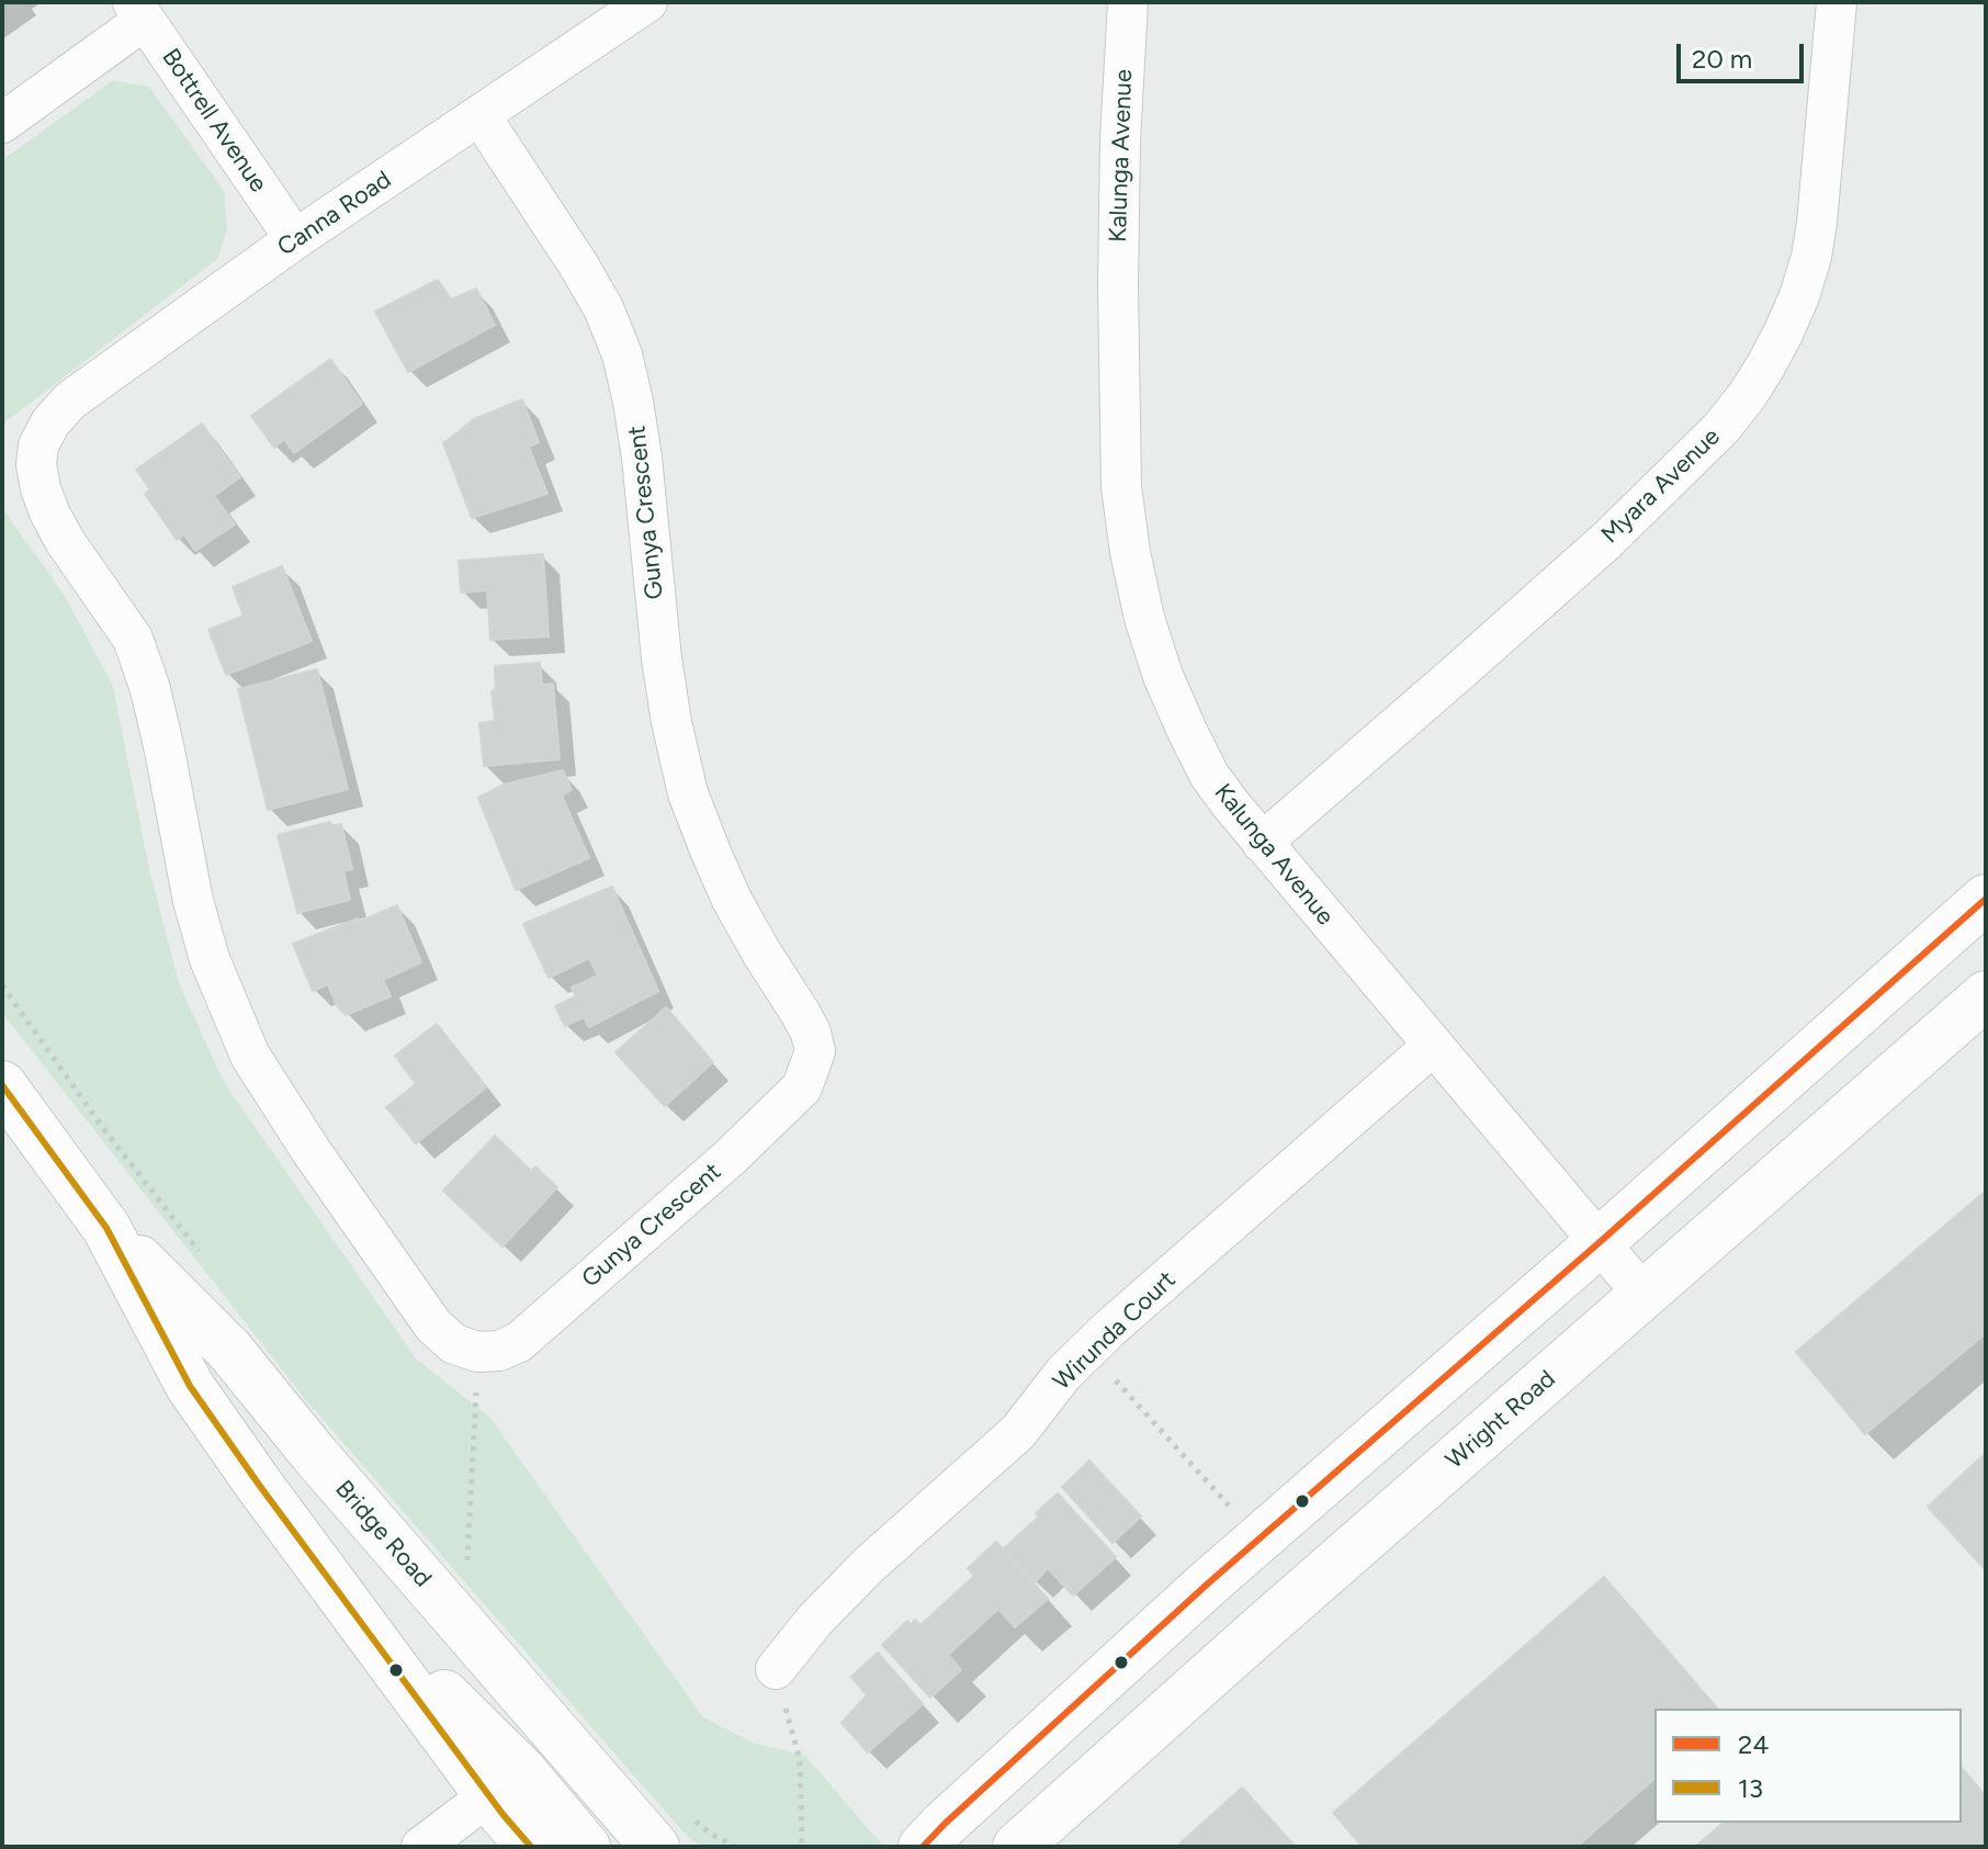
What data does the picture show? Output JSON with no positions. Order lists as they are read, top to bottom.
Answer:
{
  "streets": {
    "main road": ["Wright Road", "Bridge Road"],
    "street": [
      "Bottrell Avenue",
      "Kalunga Avenue",
      "Canna Road",
      "Myara Avenue",
      "Gunya Crescent",
      "Wirunda Court"
    ]
  },
  "crossings": [
    ["Bottrell Avenue", "Canna Road"],
    ["Kalunga Avenue", "Myara Avenue"],
    ["Kalunga Avenue", "Wirunda Court"],
    ["Kalunga Avenue", "Wright Road"],
    ["Canna Road", "Gunya Crescent"]
  ],
  "lines": ["transit line 24", "transit line 13"],
  "legend": ["24", "13"],
  "scale_bar": "20 m"
}
